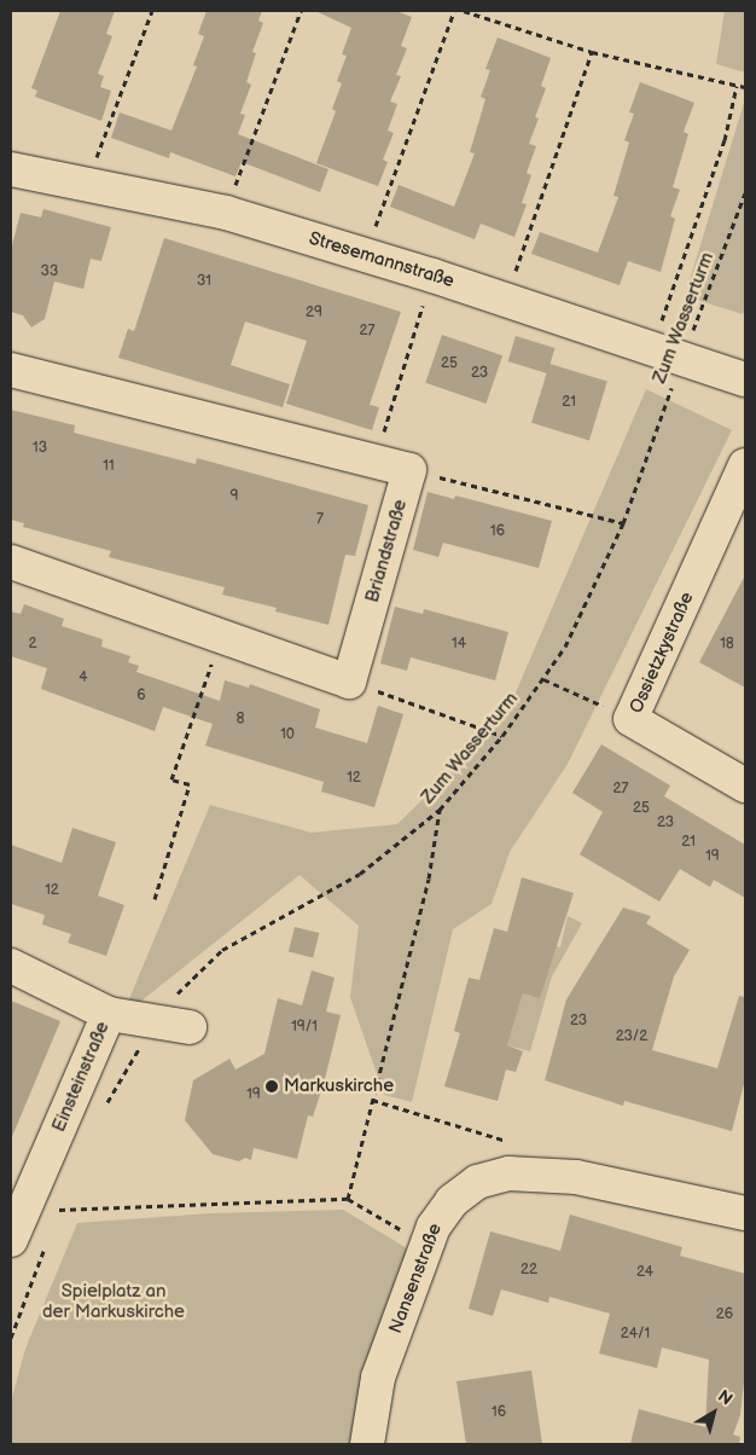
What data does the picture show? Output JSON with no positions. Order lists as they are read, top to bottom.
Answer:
{
  "streets": {
    "street": [
      "Stresemannstraße",
      "Briandstraße",
      "Ossietzkystraße",
      "Einsteinstraße",
      "Nansenstraße"
    ],
    "path": ["Zum Wasserturm"]
  },
  "crossings": [
    ["Stresemannstraße", "Zum Wasserturm"]
  ],
  "parks": ["Spielplatz an der Markuskirche"],
  "places": ["Markuskirche"],
  "house_numbers": [
    "33",
    "31",
    "29",
    "27",
    "25",
    "23",
    "21",
    "13",
    "11",
    "9",
    "7",
    "16",
    "2",
    "14",
    "18",
    "4",
    "6",
    "8",
    "10",
    "12",
    "27",
    "25",
    "23",
    "21",
    "19",
    "12",
    "23",
    "19/1",
    "23/2",
    "19",
    "22",
    "24",
    "26",
    "24/1",
    "16"
  ],
  "north": "top right"
}
